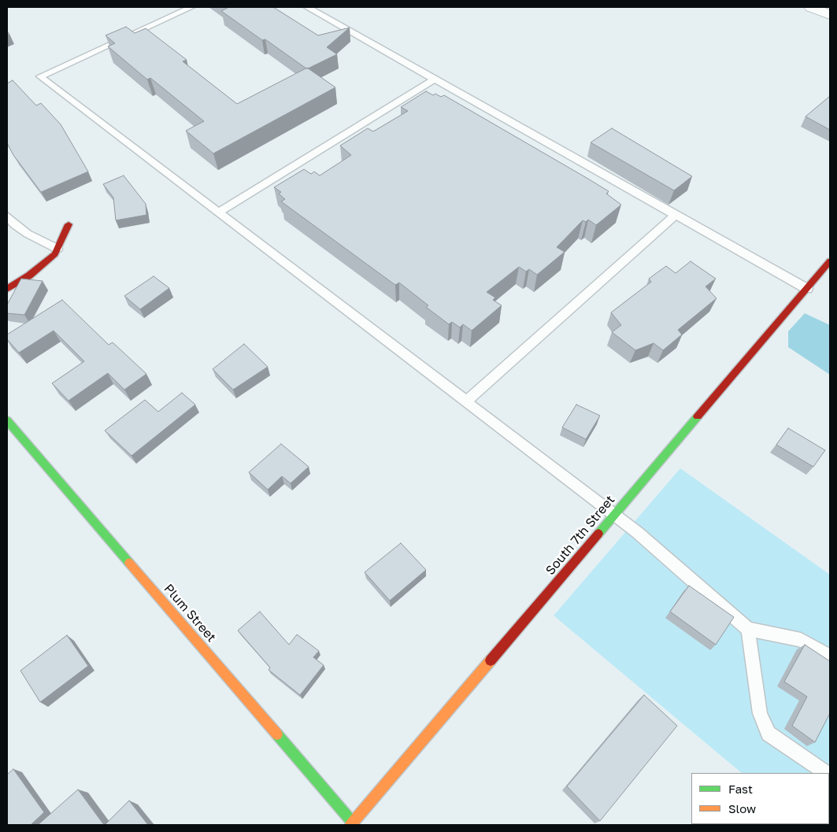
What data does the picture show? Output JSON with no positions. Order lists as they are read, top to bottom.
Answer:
{
  "streets": {
    "street": ["South 7th Street", "Plum Street"]
  },
  "crossings": [
    ["South 7th Street", "Plum Street"]
  ],
  "legend": ["Fast", "Slow"]
}
